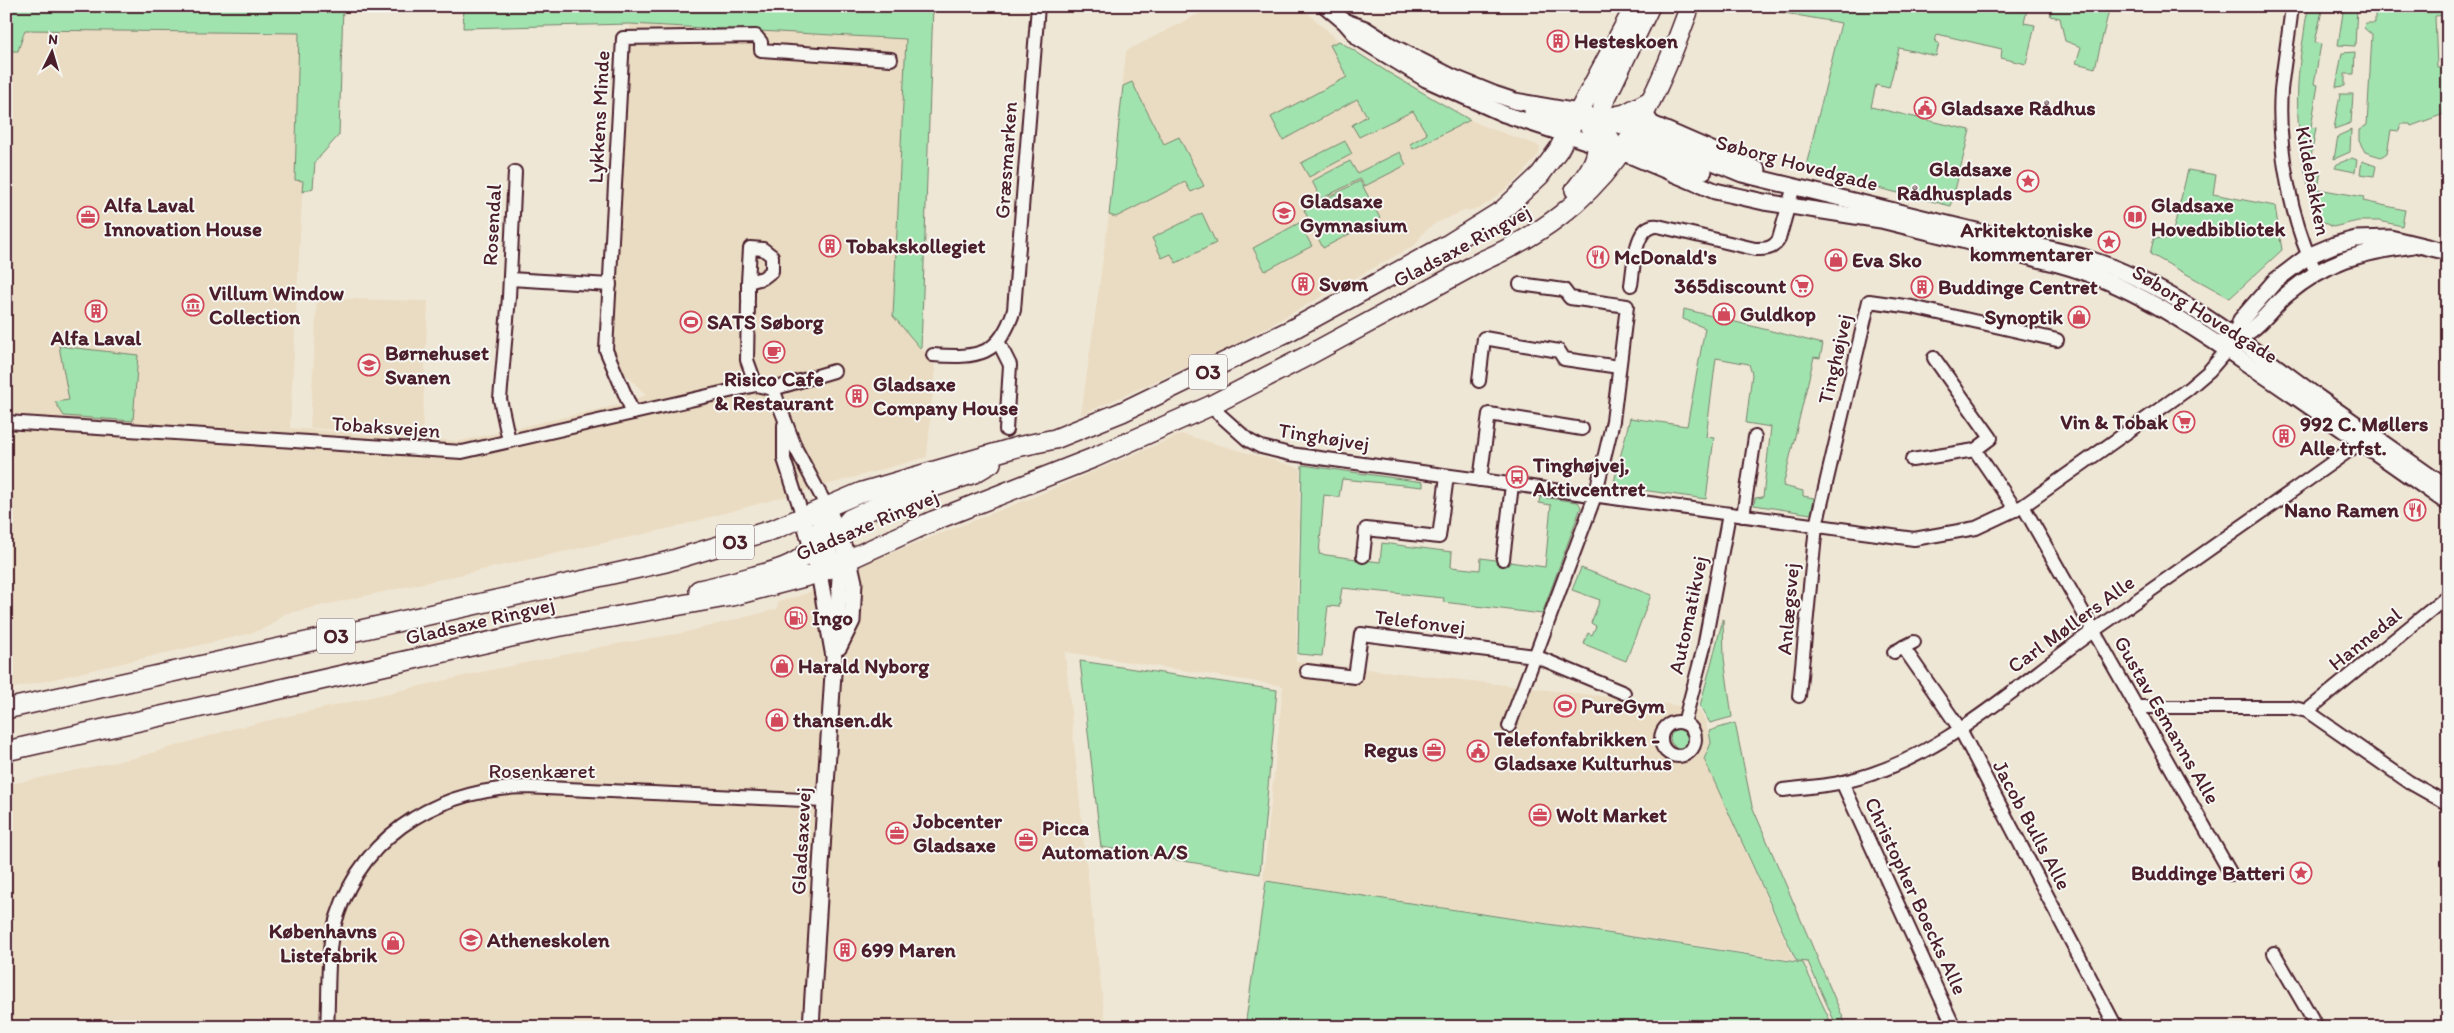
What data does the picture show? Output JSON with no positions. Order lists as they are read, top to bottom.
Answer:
{
  "streets": {
    "main road": ["Gladsaxe Ringvej", "O3"],
    "street": [
      "Lykkens Minde",
      "Græsmarken",
      "Søborg Hovedgade",
      "Kildebakken",
      "Rosendal",
      "Tinghøjvej",
      "Tobaksvejen",
      "Anlægsvej",
      "Automatikvej",
      "Telefonvej",
      "Carl Møllers Alle",
      "Hannedal",
      "Gustav Esmanns Alle",
      "Rosenkæret",
      "Jacob Bulls Alle",
      "Gladsaxevej",
      "Christopher Boecks Alle"
    ]
  },
  "crossings": [
    ["Lykkens Minde", "Rosendal"],
    ["Lykkens Minde", "Tobaksvejen"],
    ["Søborg Hovedgade", "Gladsaxe Ringvej"],
    ["Søborg Hovedgade", "Tinghøjvej"],
    ["Søborg Hovedgade", "Carl Møllers Alle"],
    ["Rosendal", "Tobaksvejen"],
    ["Gladsaxe Ringvej", "Tinghøjvej"],
    ["Gladsaxe Ringvej", "O3"],
    ["Gladsaxe Ringvej", "Gladsaxevej"],
    ["Tinghøjvej", "Anlægsvej"],
    ["Tinghøjvej", "Automatikvej"],
    ["Tinghøjvej", "Gustav Esmanns Alle"],
    ["Carl Møllers Alle", "Gustav Esmanns Alle"],
    ["Carl Møllers Alle", "Jacob Bulls Alle"],
    ["Carl Møllers Alle", "Christopher Boecks Alle"],
    ["Rosenkæret", "Gladsaxevej"]
  ],
  "places": {
    "building": [
      "Hesteskoen",
      "Tobakskollegiet",
      "Svøm",
      "Buddinge Centret",
      "Alfa Laval",
      "Gladsaxe Company House",
      "992 C. Møllers Alle trfst.",
      "699 Maren"
    ],
    "public building": ["Gladsaxe Rådhus", "Telefonfabrikken - Gladsaxe Kulturhus"],
    "place": ["Gladsaxe Rådhusplads", "Arkitektoniske kommentarer", "Buddinge Batteri"],
    "school or university": ["Gladsaxe Gymnasium", "Børnehuset Svanen", "Atheneskolen"],
    "office": [
      "Alfa Laval Innovation House",
      "Regus",
      "Wolt Market",
      "Jobcenter Gladsaxe",
      "Picca Automation A/S"
    ],
    "library": ["Gladsaxe Hovedbibliotek"],
    "restaurant": ["McDonald's", "Nano Ramen"],
    "shop": [
      "Eva Sko",
      "Guldkop",
      "Synoptik",
      "Harald Nyborg",
      "thansen.dk",
      "Københavns Listefabrik"
    ],
    "supermarket": ["365discount", "Vin & Tobak"],
    "museum": ["Villum Window Collection"],
    "sports": ["SATS Søborg", "PureGym"],
    "cafe": ["Risico Cafe & Restaurant"],
    "bus stop": ["Tinghøjvej, Aktivcentret"],
    "fuel station": ["Ingo"]
  },
  "north": "top"
}
